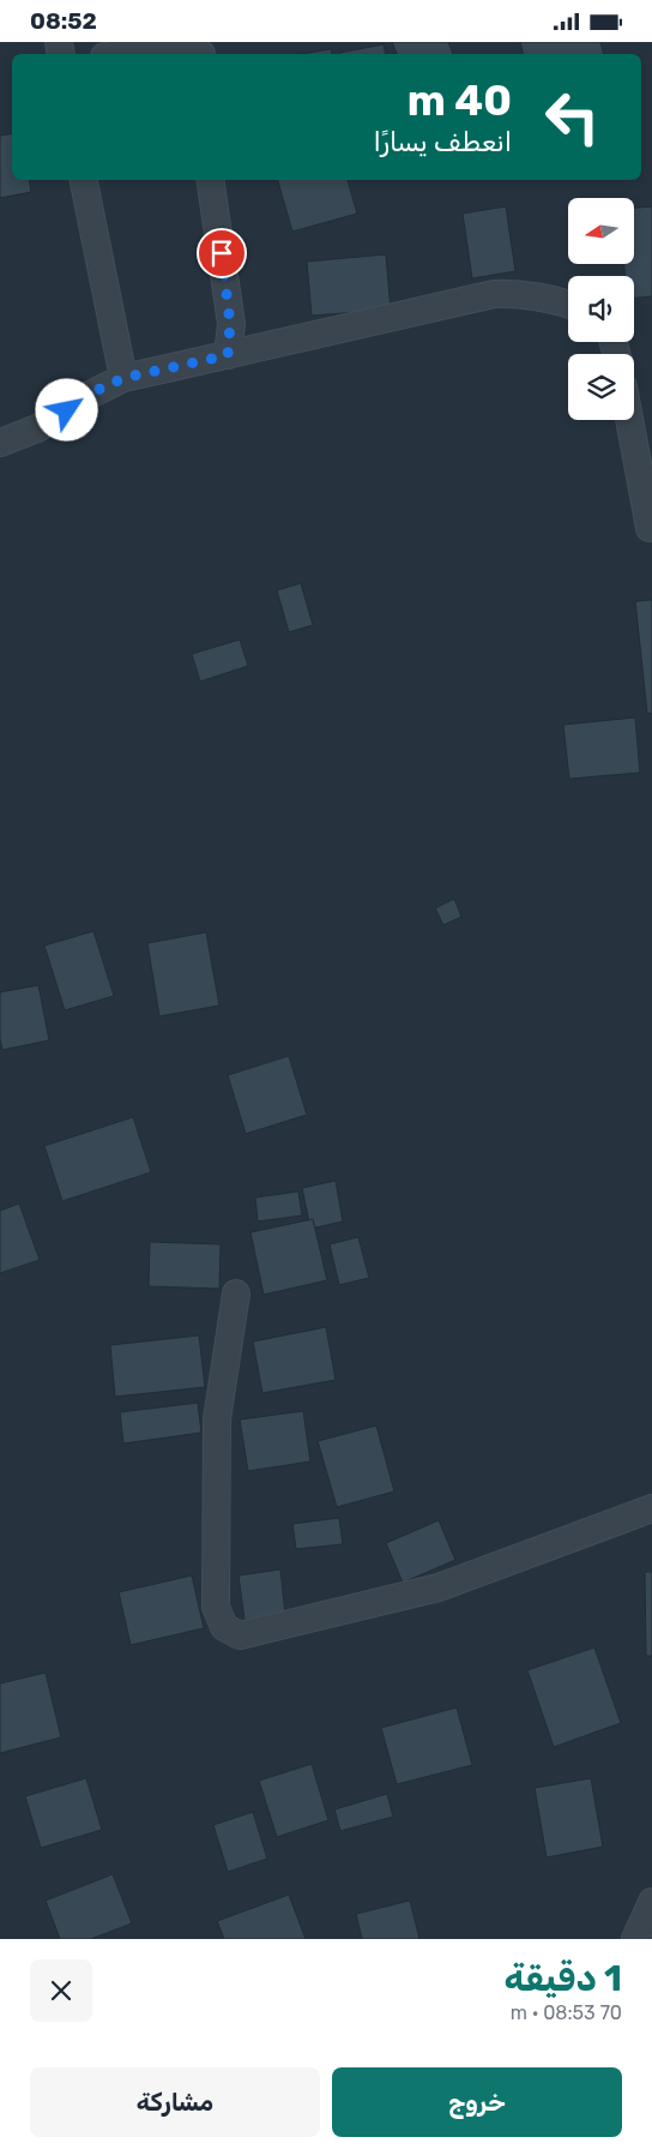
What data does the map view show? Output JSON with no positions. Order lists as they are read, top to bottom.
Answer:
{
  "north": "left",
  "page": {
    "status": "08:52",
    "turn": ["40 m", "انعطف يسارًا"],
    "heading": ["1 دقيقة", "70 m · 08:53"],
    "buttons": ["خروج", "مشاركة"]
  }
}
